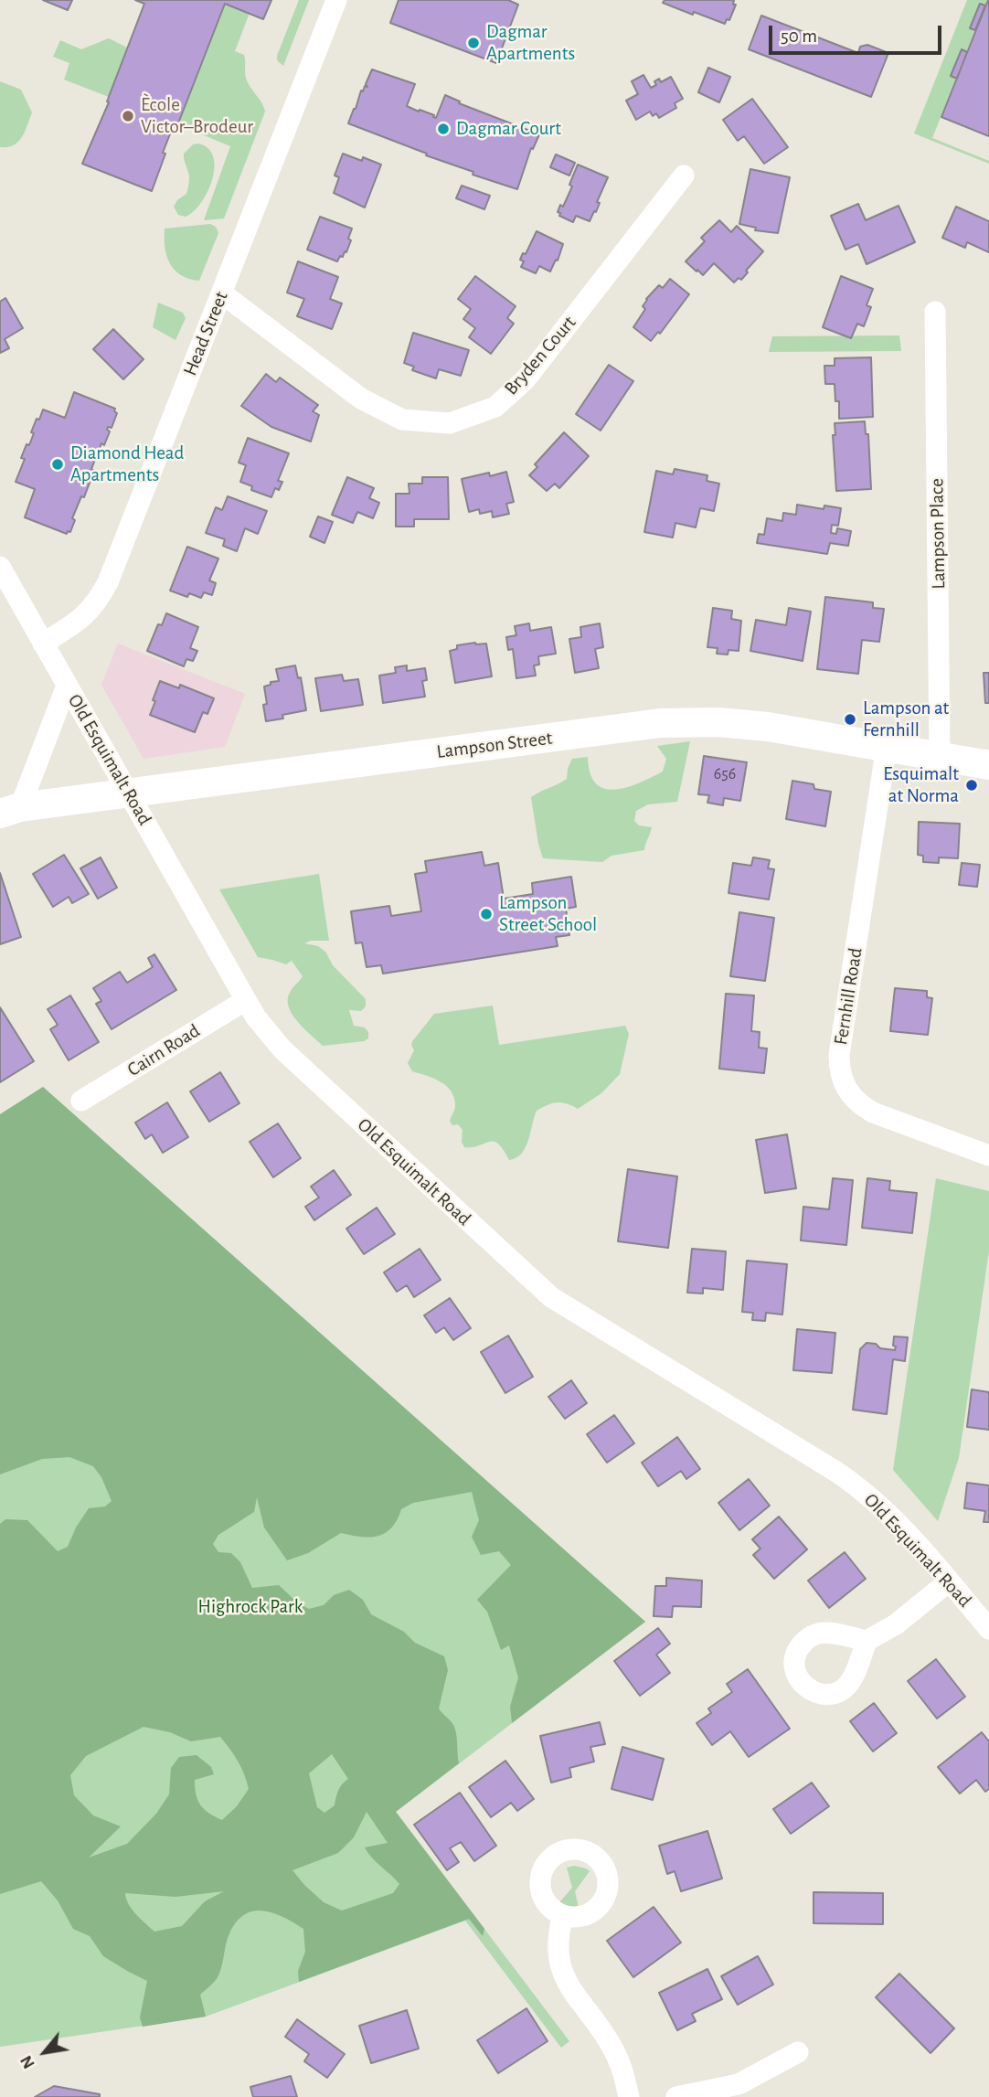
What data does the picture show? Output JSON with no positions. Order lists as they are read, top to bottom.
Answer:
{
  "streets": {
    "main road": ["Lampson Street"],
    "street": [
      "Head Street",
      "Bryden Court",
      "Lampson Place",
      "Old Esquimalt Road",
      "Fernhill Road",
      "Cairn Road"
    ]
  },
  "crossings": [
    ["Head Street", "Bryden Court"],
    ["Head Street", "Old Esquimalt Road"],
    ["Lampson Place", "Lampson Street"],
    ["Lampson Street", "Old Esquimalt Road"],
    ["Lampson Street", "Fernhill Road"],
    ["Old Esquimalt Road", "Cairn Road"]
  ],
  "parks": ["Highrock Park"],
  "places": [
    "Dagmar Apartments",
    "Ècole Victor–Brodeur",
    "Dagmar Court",
    "Diamond Head Apartments",
    "Lampson at Fernhill",
    "Esquimalt at Norma",
    "Lampson Street School"
  ],
  "house_numbers": ["656"],
  "scale_bar": "50 m",
  "north": "bottom left"
}
